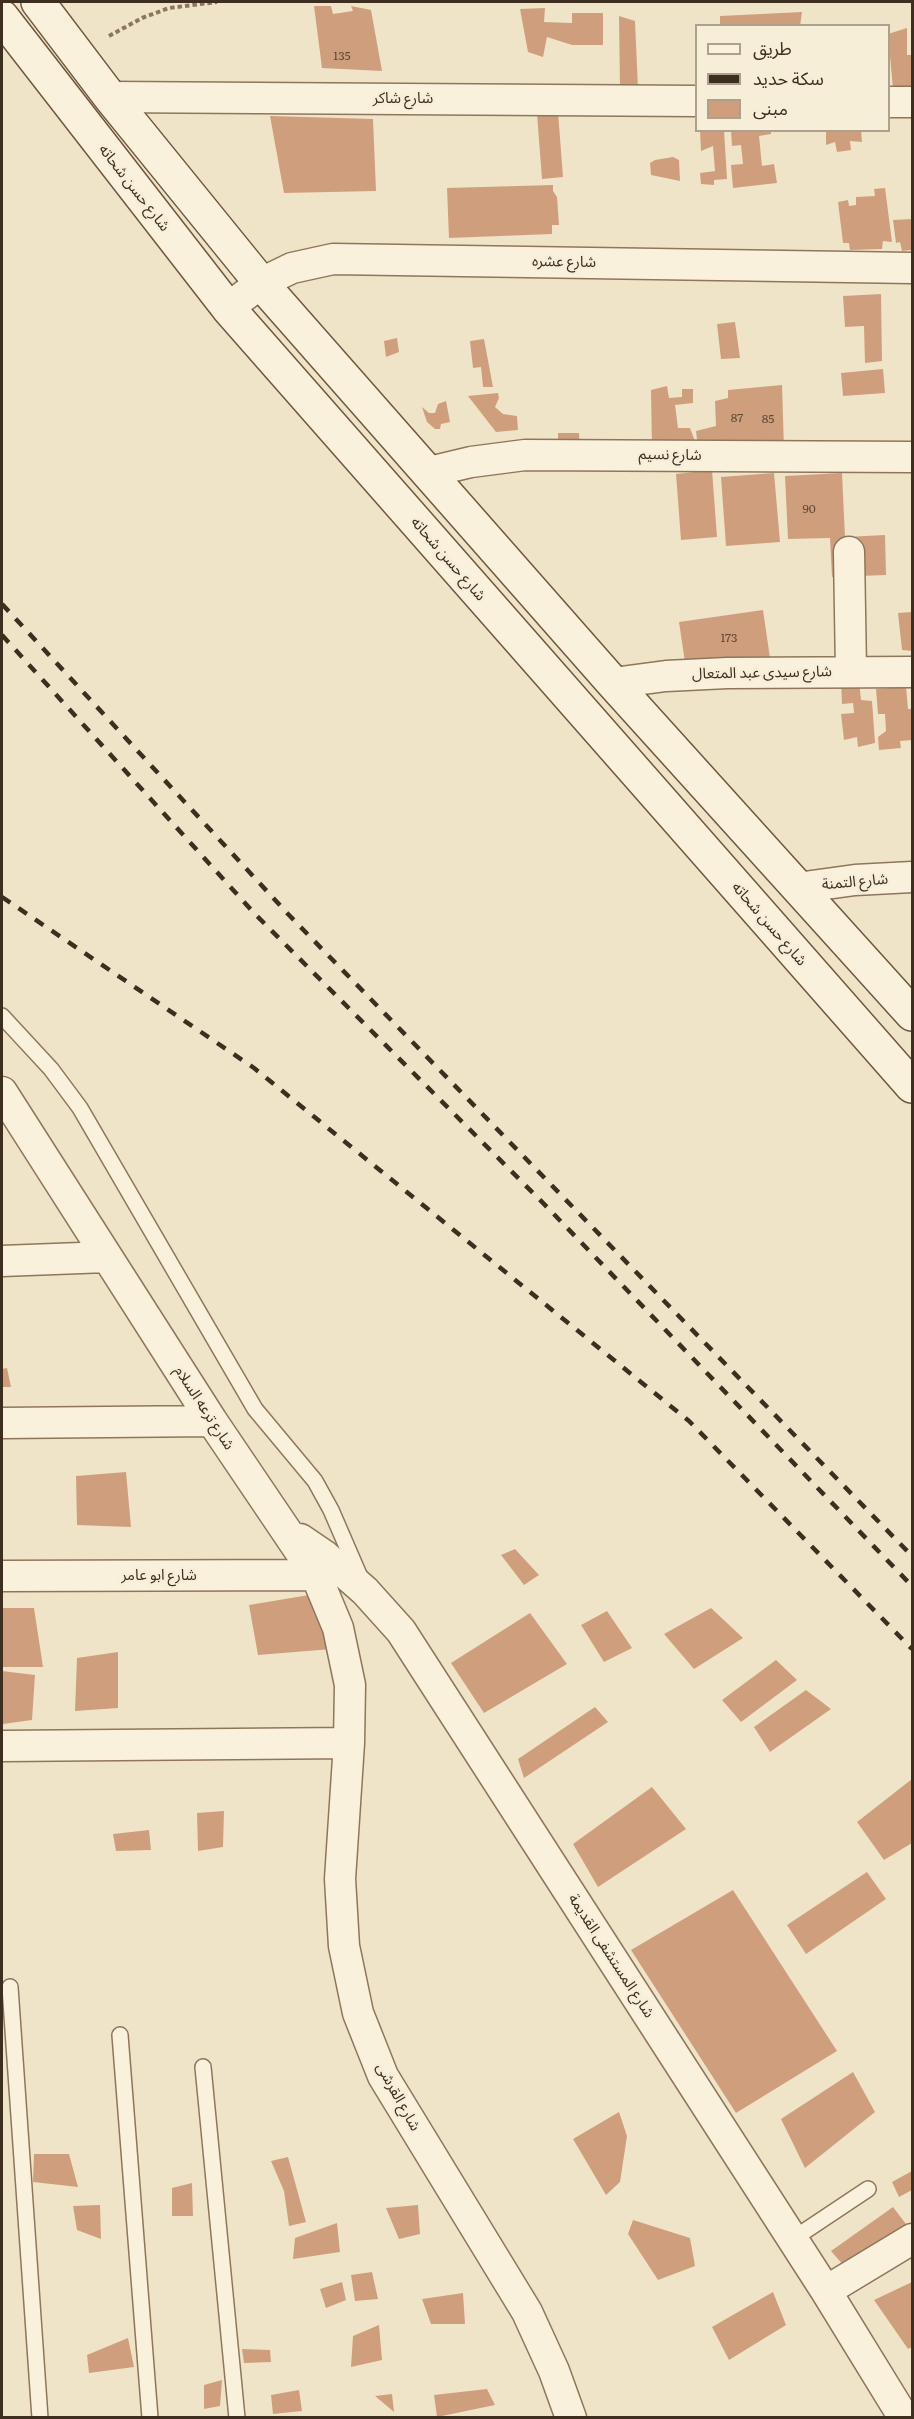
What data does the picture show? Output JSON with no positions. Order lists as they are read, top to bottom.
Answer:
{
  "streets": {
    "main road": ["شارع حسن شحاته"],
    "street": [
      "شارع شاكر",
      "شارع عشره",
      "شارع نسيم",
      "شارع سيدى عبد المتعال",
      "شارع التمنة",
      "شارع ترعه السلام",
      "شارع ابو عامر",
      "شارع المستشفى القديمة",
      "شارع القرشى"
    ]
  },
  "crossings": [
    ["شارع حسن شحاته", "شارع عشره"],
    ["شارع ترعه السلام", "شارع ابو عامر"],
    ["شارع ترعه السلام", "شارع المستشفى القديمة"],
    ["شارع ترعه السلام", "شارع القرشى"]
  ],
  "house_numbers": [
    "135",
    "87",
    "85",
    "90",
    "173"
  ],
  "legend": ["طريق", "سكة حديد", "مبنى"]
}
